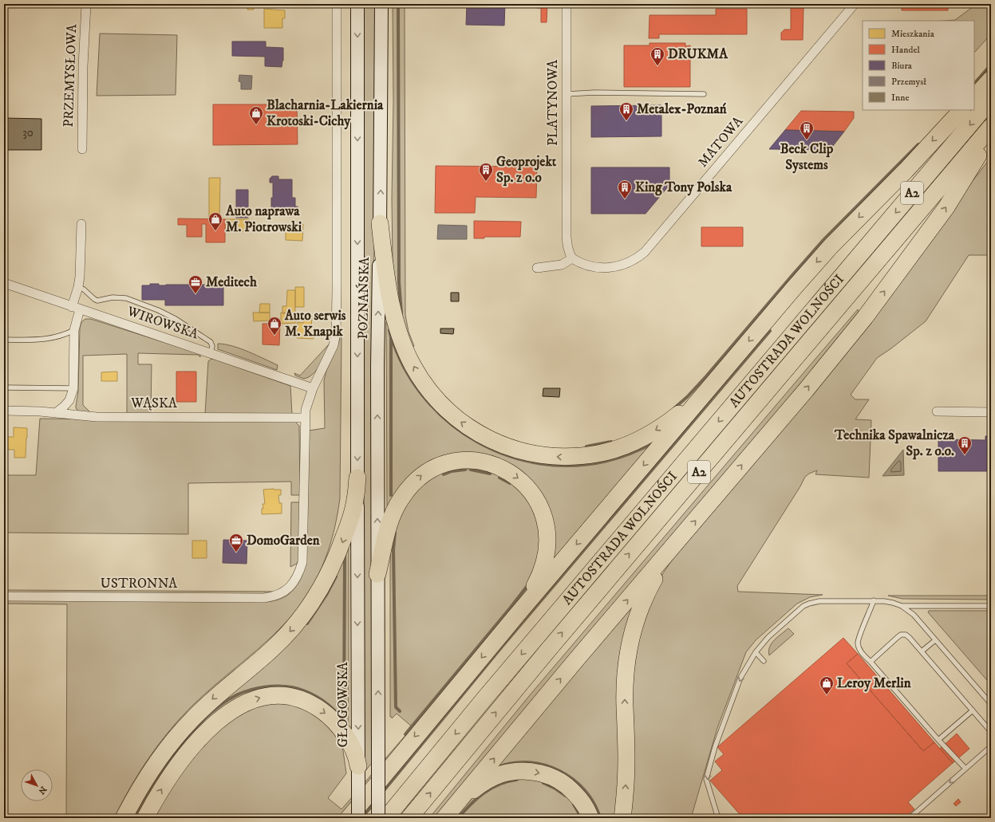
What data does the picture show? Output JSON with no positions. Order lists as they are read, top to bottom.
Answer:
{
  "streets": {
    "highway": ["A2", "AUTOSTRADA WOLNOŚCI"],
    "main road": ["POZNAŃSKA", "GŁOGOWSKA"],
    "street": [
      "PRZEMYSŁOWA",
      "PLATYNOWA",
      "MATOWA",
      "WIROWSKA",
      "WĄSKA",
      "USTRONNA"
    ]
  },
  "crossings": [
    ["PLATYNOWA", "MATOWA"],
    ["POZNAŃSKA", "GŁOGOWSKA"],
    ["WĄSKA", "USTRONNA"]
  ],
  "one_way": ["GŁOGOWSKA"],
  "places": {
    "building": [
      "DRUKMA",
      "Metalex-Poznań",
      "Beck Clip Systems",
      "Geoprojekt Sp. z o.o",
      "King Tony Polska",
      "Technika Spawalnicza Sp. z o.o."
    ],
    "shop": [
      "Blacharnia-Lakiernia Krotoski-Cichy",
      "Auto naprawa M. Piotrowski",
      "Auto serwis M. Knapik",
      "Leroy Merlin"
    ],
    "office": ["Meditech", "DomoGarden"]
  },
  "house_numbers": ["30"],
  "legend": [
    "Mieszkania",
    "Handel",
    "Biura",
    "Przemysł",
    "Inne"
  ],
  "north": "bottom right"
}
